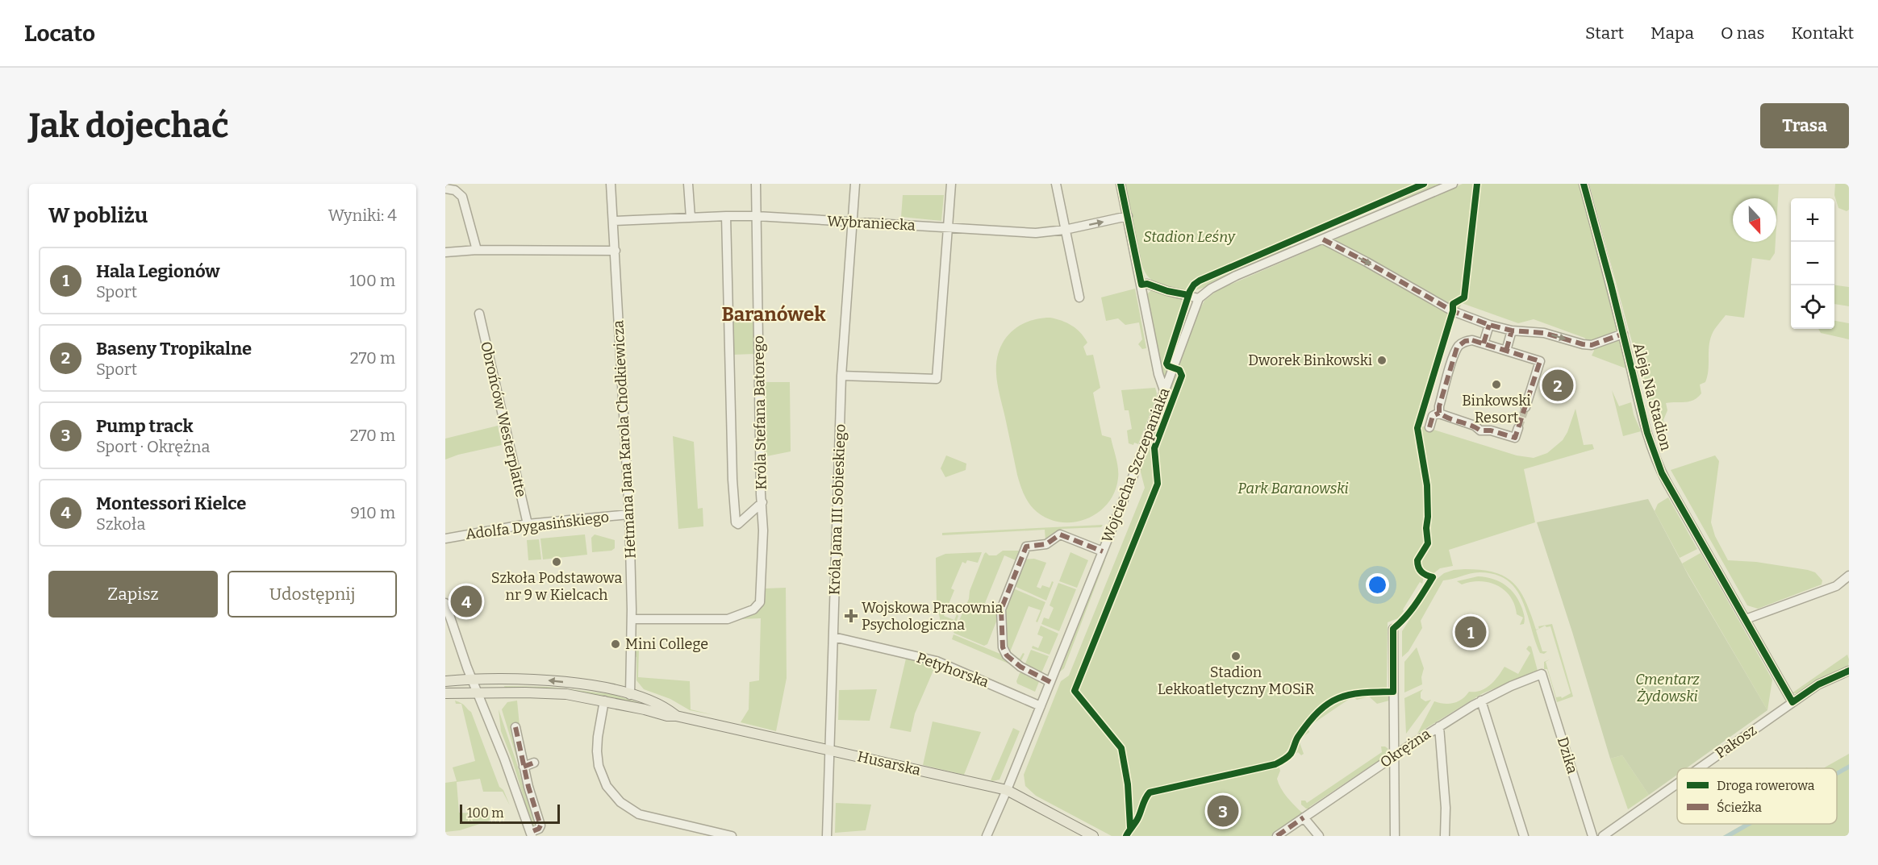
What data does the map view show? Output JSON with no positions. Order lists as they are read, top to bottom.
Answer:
{
  "streets": {
    "main road": ["Husarska"],
    "street": [
      "Wybraniecka",
      "Aleja Na Stadion",
      "Króla Stefana Batorego",
      "Obrońców Westerplatte",
      "Hetmana Jana Karola Chodkiewicza",
      "Wojciecha Szczepaniaka",
      "Króla Jana III Sobieskiego",
      "Adolfa Dygasińskiego",
      "Petyhorska",
      "Pakosz",
      "Okrężna",
      "Dzika"
    ]
  },
  "crossings": [
    ["Wybraniecka", "Króla Stefana Batorego"],
    ["Wybraniecka", "Hetmana Jana Karola Chodkiewicza"],
    ["Wybraniecka", "Króla Jana III Sobieskiego"],
    ["Aleja Na Stadion", "Pakosz"],
    ["Króla Stefana Batorego", "Hetmana Jana Karola Chodkiewicza"],
    ["Obrońców Westerplatte", "Adolfa Dygasińskiego"],
    ["Hetmana Jana Karola Chodkiewicza", "Adolfa Dygasińskiego"],
    ["Hetmana Jana Karola Chodkiewicza", "Husarska"],
    ["Wojciecha Szczepaniaka", "Petyhorska"],
    ["Wojciecha Szczepaniaka", "Husarska"],
    ["Króla Jana III Sobieskiego", "Petyhorska"],
    ["Króla Jana III Sobieskiego", "Husarska"],
    ["Okrężna", "Dzika"]
  ],
  "districts": ["Baranówek"],
  "parks": ["Stadion Leśny", "Park Baranowski", "Cmentarz Żydowski"],
  "places": {
    "other": [
      "Dworek Binkowski",
      "Binkowski Resort",
      "Szkoła Podstawowa nr 9 w Kielcach",
      "Mini College",
      "Stadion Lekkoatletyczny MOSiR"
    ],
    "health": ["Wojskowa Pracownia Psychologiczna"]
  },
  "legend": ["Droga rowerowa", "Ścieżka"],
  "scale_bar": "100 m",
  "north": "bottom",
  "page": {
    "header": "Locato",
    "nav": [
      "Start",
      "Mapa",
      "O nas",
      "Kontakt"
    ],
    "buttons": [
      "Trasa",
      ["Zapisz", "Udostępnij"]
    ],
    "title": "Jak dojechać",
    "heading": ["W pobliżu", "Wyniki: 4"],
    "map_buttons": ["+", "−"],
    "list": [
      {
        "mark": "1",
        "name": "Hala Legionów",
        "note": "Sport",
        "value": "100 m"
      },
      {
        "mark": "2",
        "name": "Baseny Tropikalne",
        "note": "Sport",
        "value": "270 m"
      },
      {
        "mark": "3",
        "name": "Pump track",
        "note": "Sport · Okrężna",
        "value": "270 m"
      },
      {
        "mark": "4",
        "name": "Montessori Kielce",
        "note": "Szkoła",
        "value": "910 m"
      }
    ],
    "pins": [
      "2",
      "4",
      "1",
      "3"
    ],
    "scale": "100 m"
  }
}
